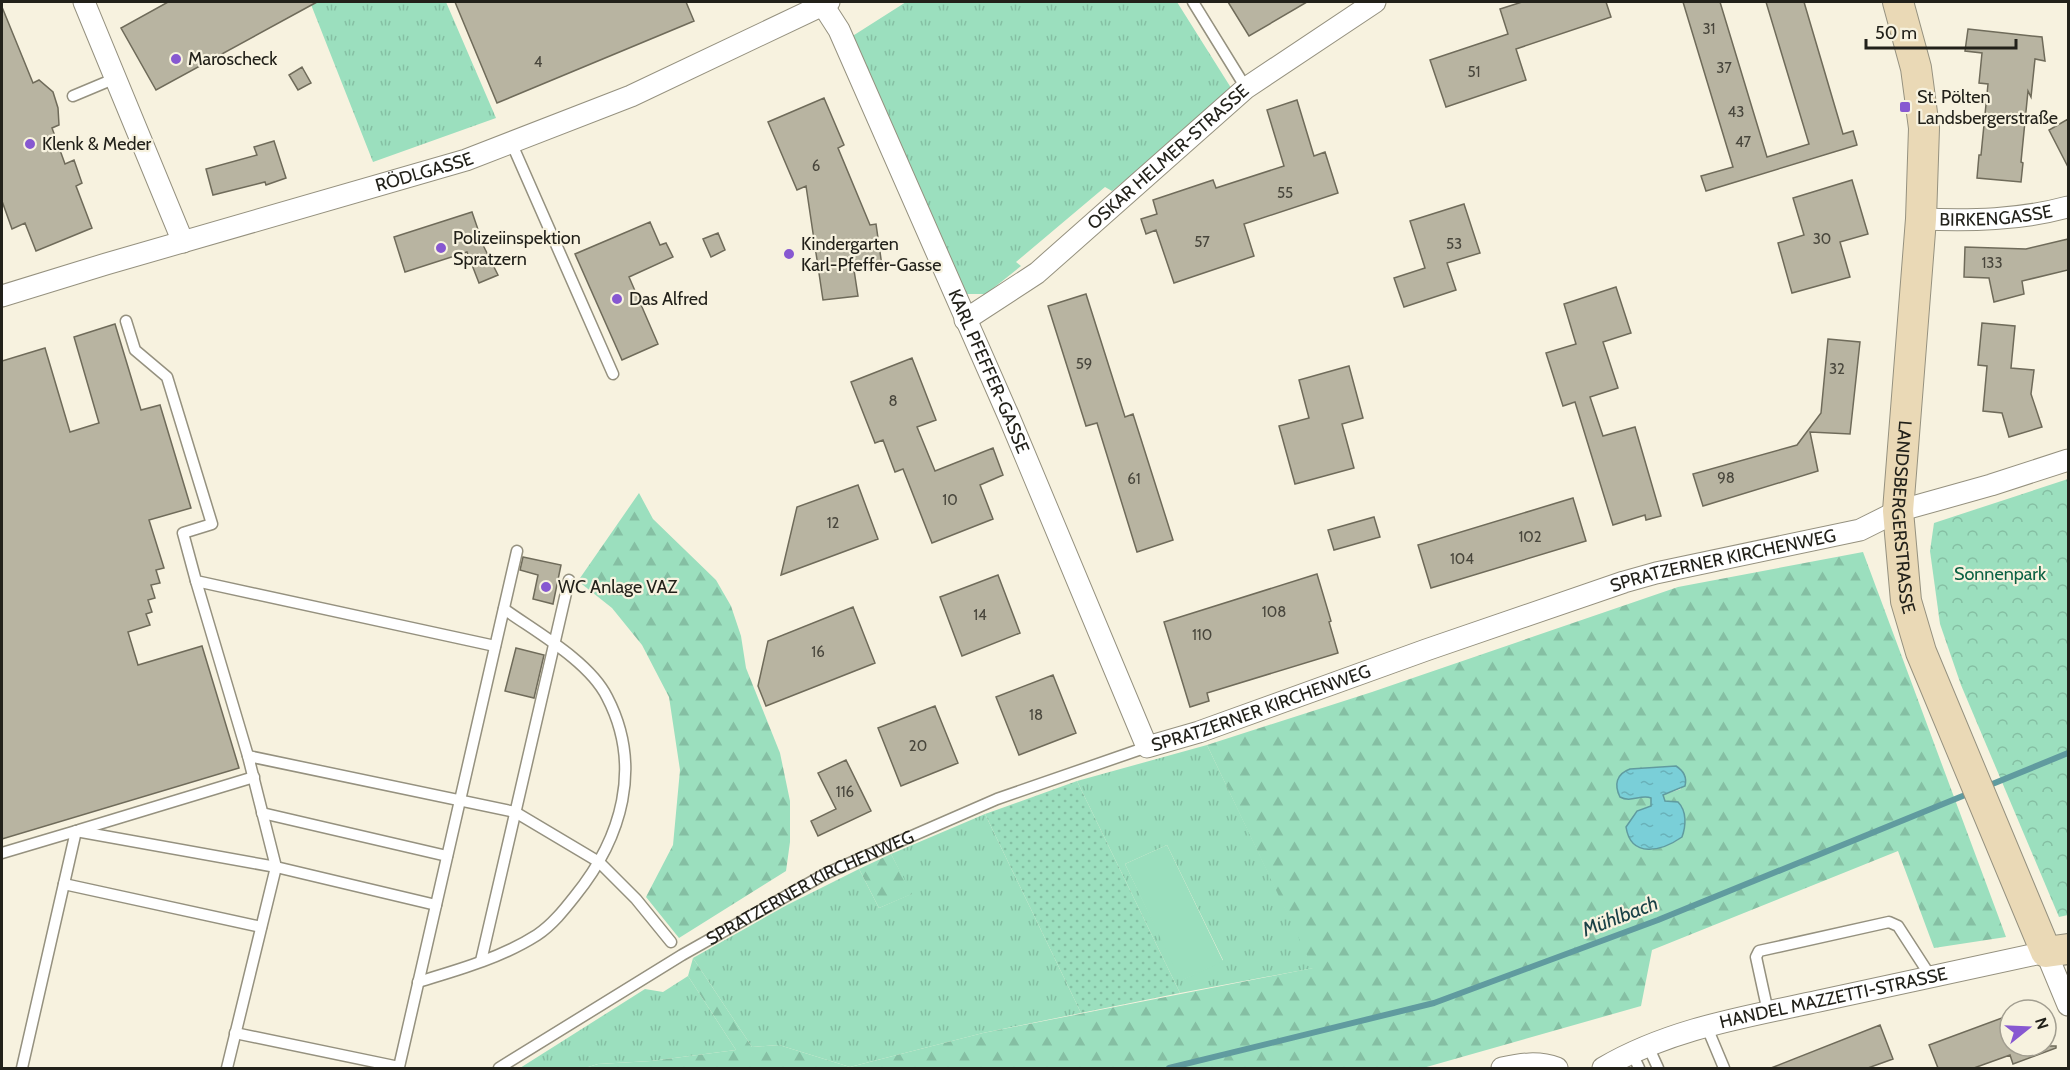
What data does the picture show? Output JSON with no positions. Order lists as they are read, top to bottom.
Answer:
{
  "streets": {
    "street": [
      "OSKAR HELMER-STRASSE",
      "RÖDLGASSE",
      "BIRKENGASSE",
      "KARL PFEFFER-GASSE",
      "LANDSBERGERSTRASSE",
      "SPRATZERNER KIRCHENWEG",
      "HANDEL MAZZETTI-STRASSE"
    ]
  },
  "crossings": [
    ["OSKAR HELMER-STRASSE", "KARL PFEFFER-GASSE"],
    ["RÖDLGASSE", "KARL PFEFFER-GASSE"],
    ["BIRKENGASSE", "LANDSBERGERSTRASSE"],
    ["KARL PFEFFER-GASSE", "SPRATZERNER KIRCHENWEG"],
    ["LANDSBERGERSTRASSE", "SPRATZERNER KIRCHENWEG"],
    ["LANDSBERGERSTRASSE", "HANDEL MAZZETTI-STRASSE"]
  ],
  "water": ["Mühlbach"],
  "parks": ["Sonnenpark"],
  "places": {
    "other": [
      "Maroscheck",
      "Klenk & Meder",
      "Polizeiinspektion Spratzern",
      "Kindergarten Karl-Pfeffer-Gasse",
      "Das Alfred",
      "WC Anlage VAZ"
    ],
    "transit": ["St. Pölten Landsbergerstraße"]
  },
  "house_numbers": [
    "31",
    "4",
    "37",
    "51",
    "43",
    "47",
    "6",
    "55",
    "30",
    "57",
    "53",
    "133",
    "59",
    "32",
    "8",
    "98",
    "61",
    "10",
    "12",
    "102",
    "104",
    "108",
    "14",
    "110",
    "16",
    "18",
    "20",
    "116"
  ],
  "scale_bar": "50 m",
  "north": "right"
}
